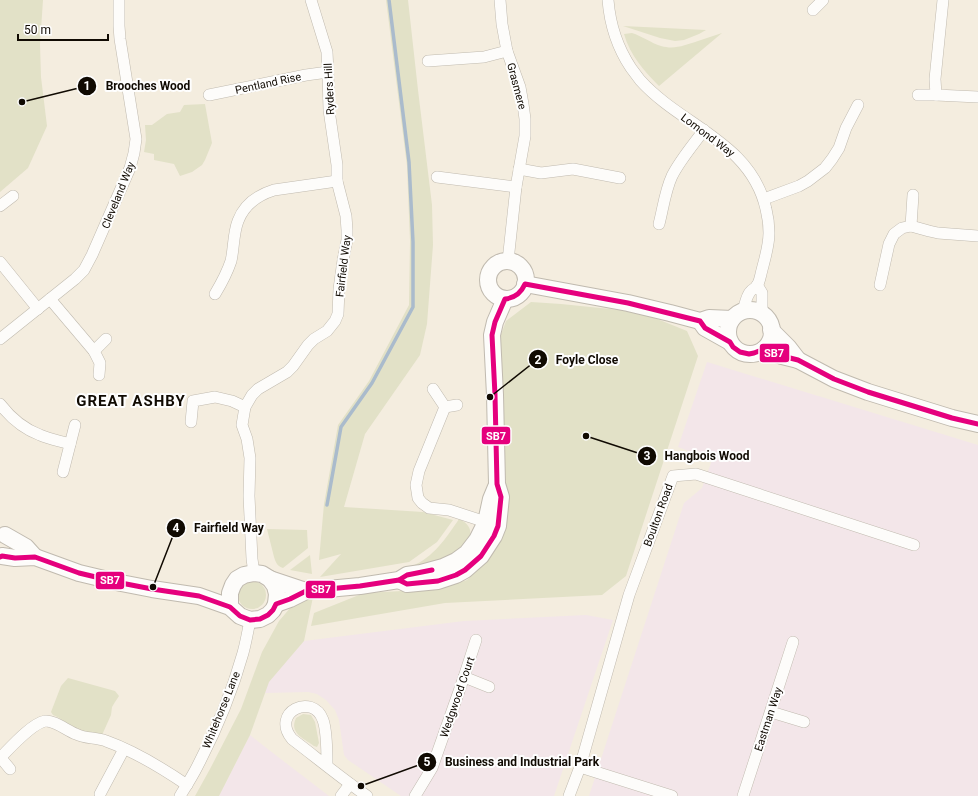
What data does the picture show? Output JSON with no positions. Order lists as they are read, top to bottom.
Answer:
{
  "streets": {
    "street": [
      "Pentland Rise",
      "Grasmere",
      "Ryders Hill",
      "Lomond Way",
      "Cleveland Way",
      "Fairfield Way",
      "Boulton Road",
      "Wedgwood Court",
      "Whitehorse Lane",
      "Eastman Way"
    ]
  },
  "crossings": [
    ["Pentland Rise", "Ryders Hill"],
    ["Ryders Hill", "Fairfield Way"],
    ["Fairfield Way", "Whitehorse Lane"]
  ],
  "districts": ["GREAT ASHBY"],
  "places": [
    "Brooches Wood",
    "Foyle Close",
    "Hangbois Wood",
    "Fairfield Way",
    "Business and Industrial Park"
  ],
  "lines": ["transit line SB7"],
  "scale_bar": "50 m"
}
